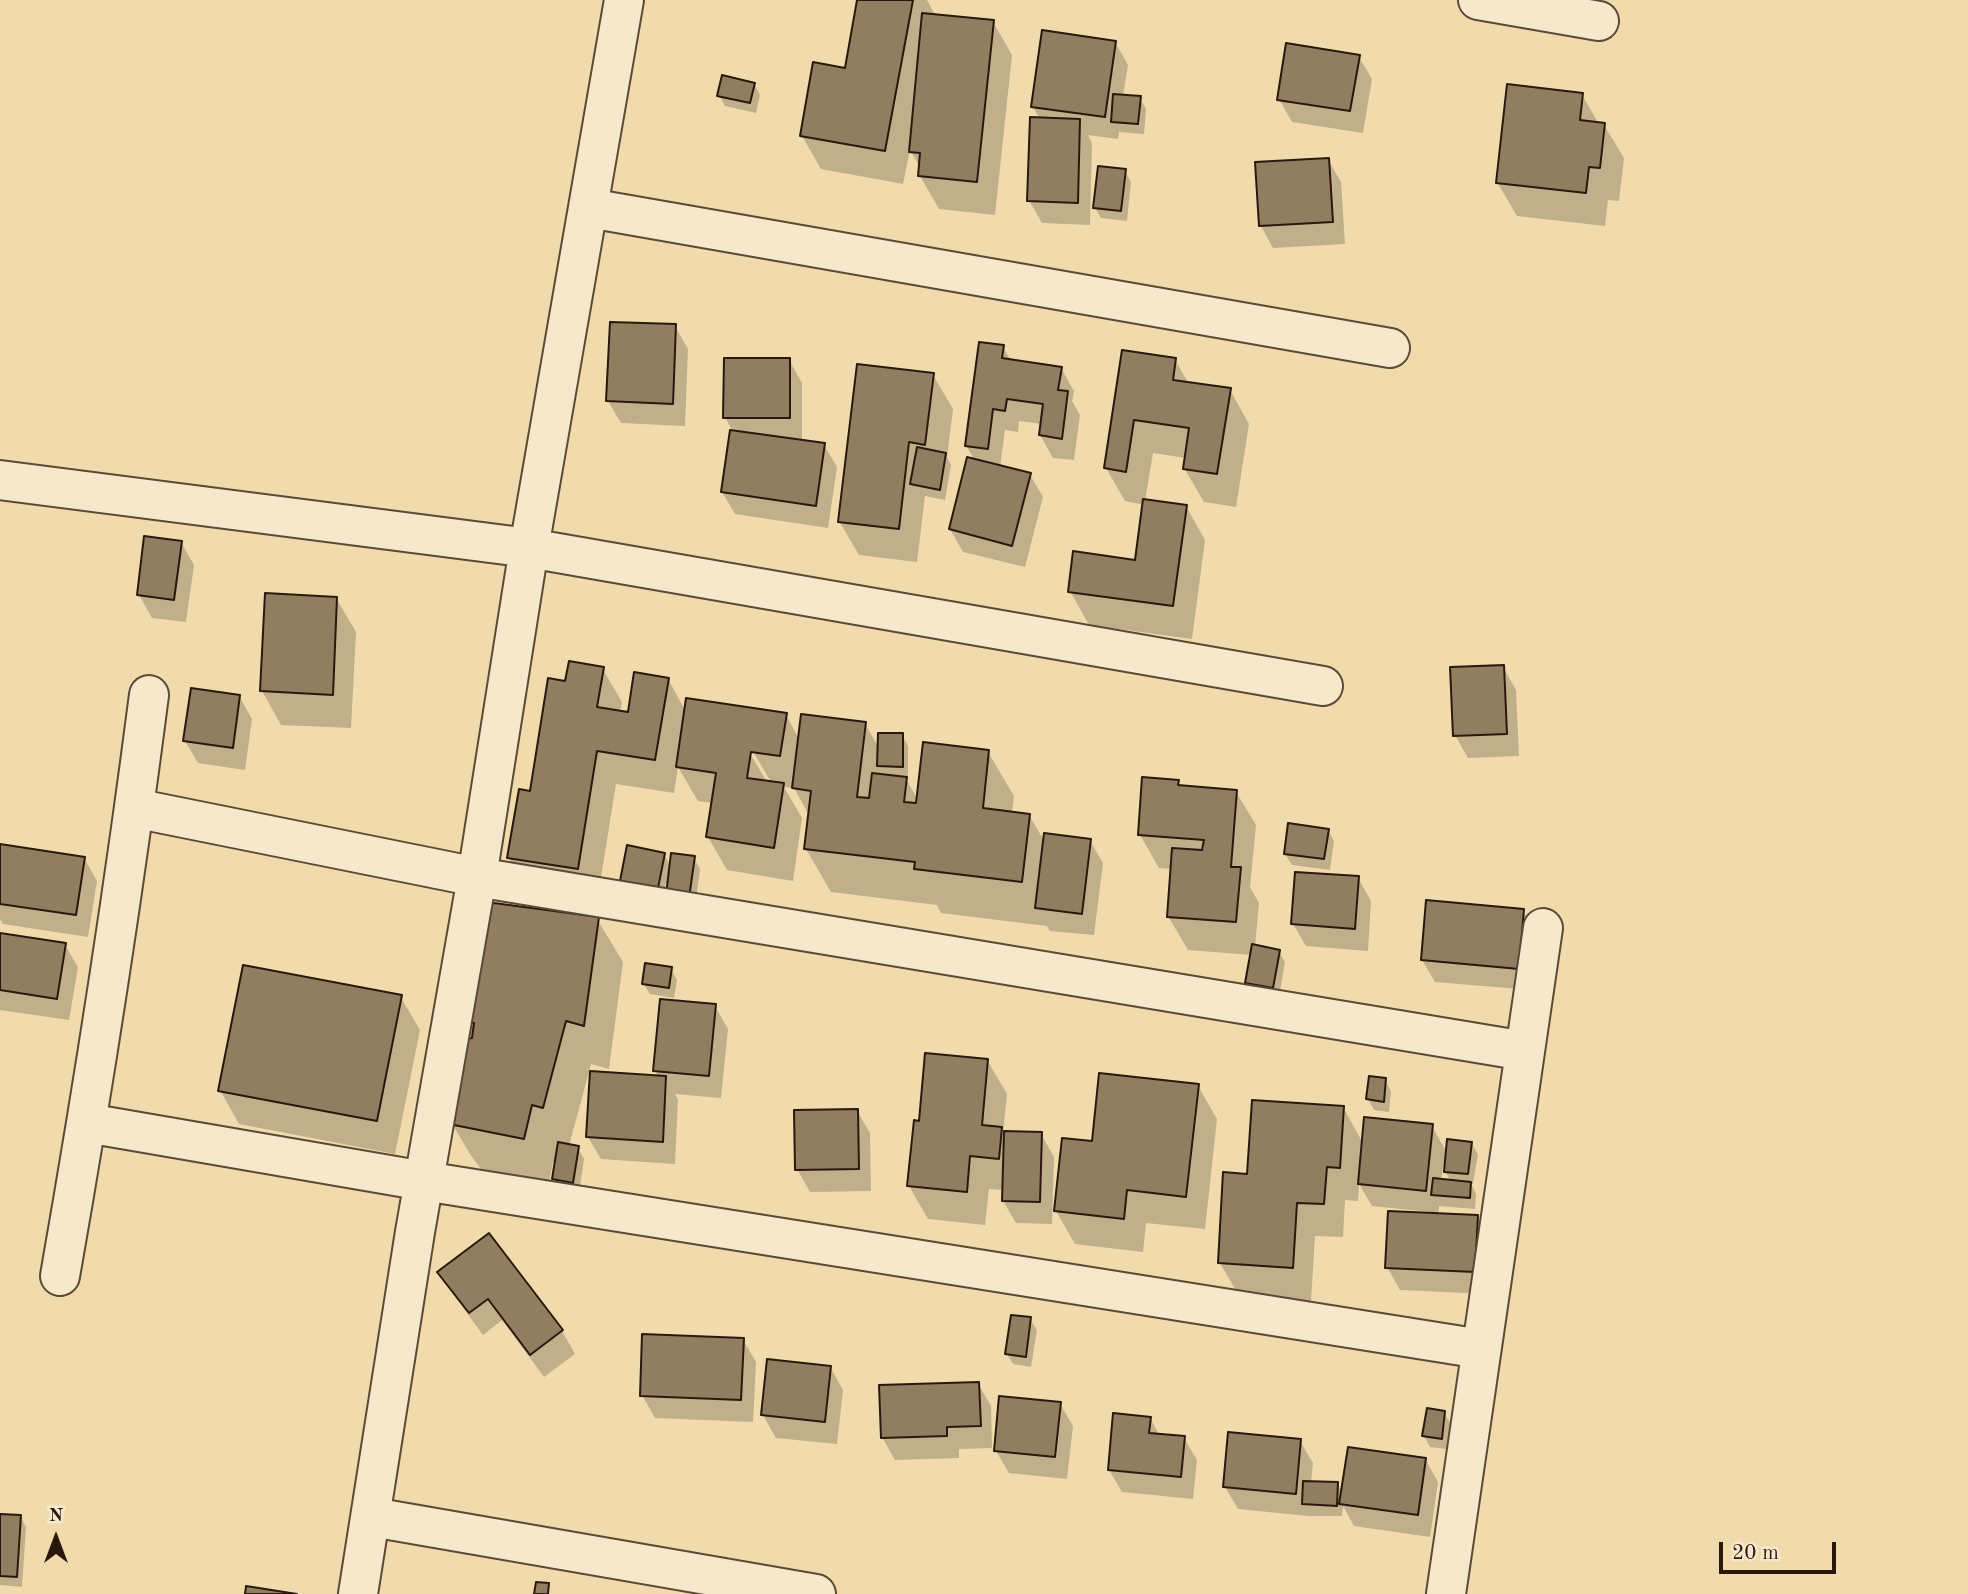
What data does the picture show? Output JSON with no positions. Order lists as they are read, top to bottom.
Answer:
{
  "scale_bar": "20 m",
  "north": "top"
}
